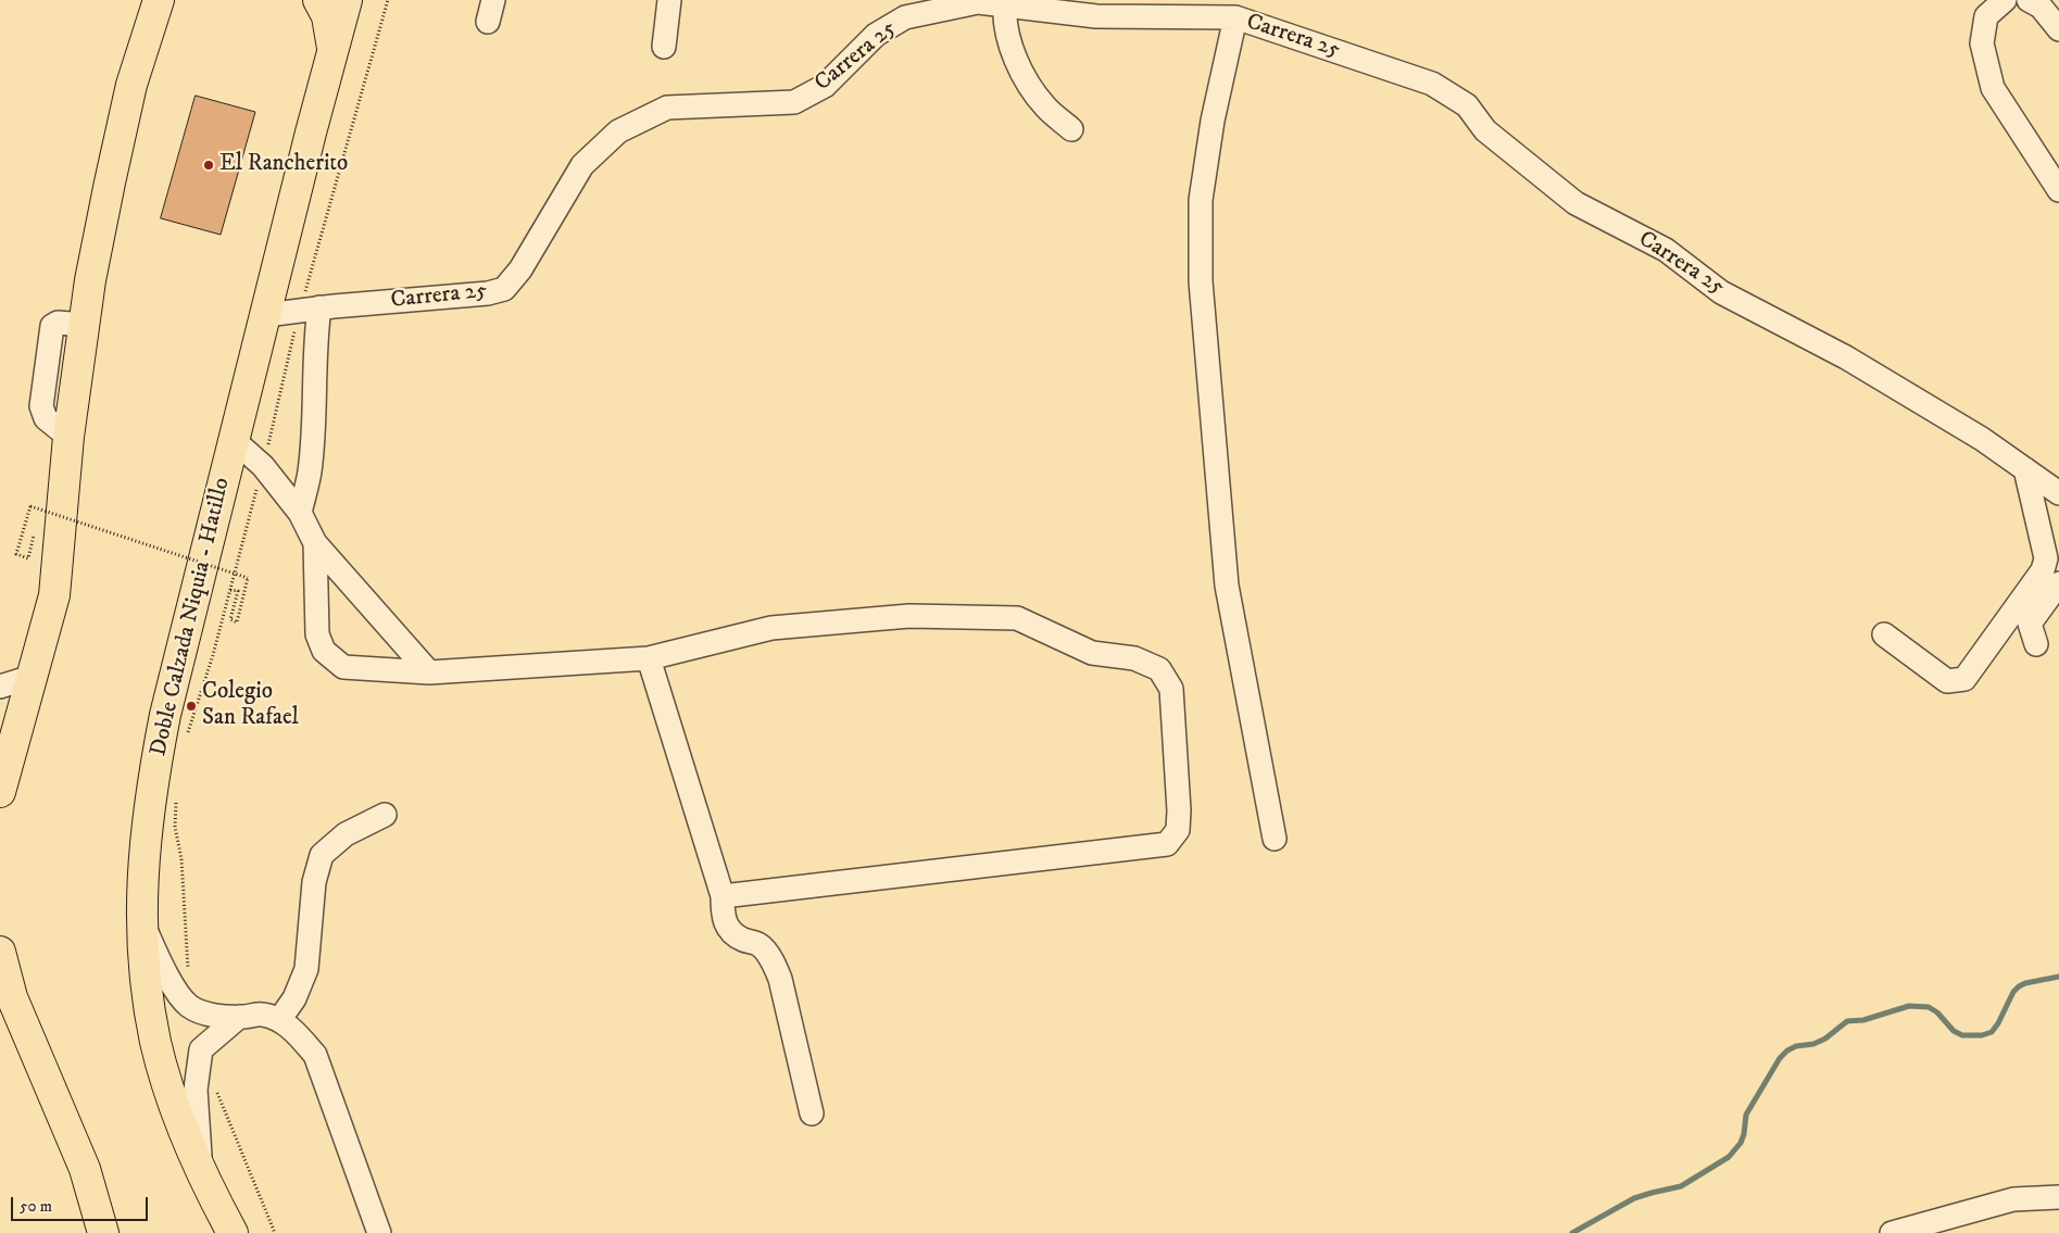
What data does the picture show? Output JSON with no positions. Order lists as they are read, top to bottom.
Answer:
{
  "streets": {
    "highway": ["Doble Calzada Niquia - Hatillo"],
    "street": ["Carrera 25"]
  },
  "crossings": [
    ["Carrera 25", "Doble Calzada Niquia - Hatillo"]
  ],
  "places": ["El Rancherito", "Colegio San Rafael"],
  "scale_bar": "50 m"
}
